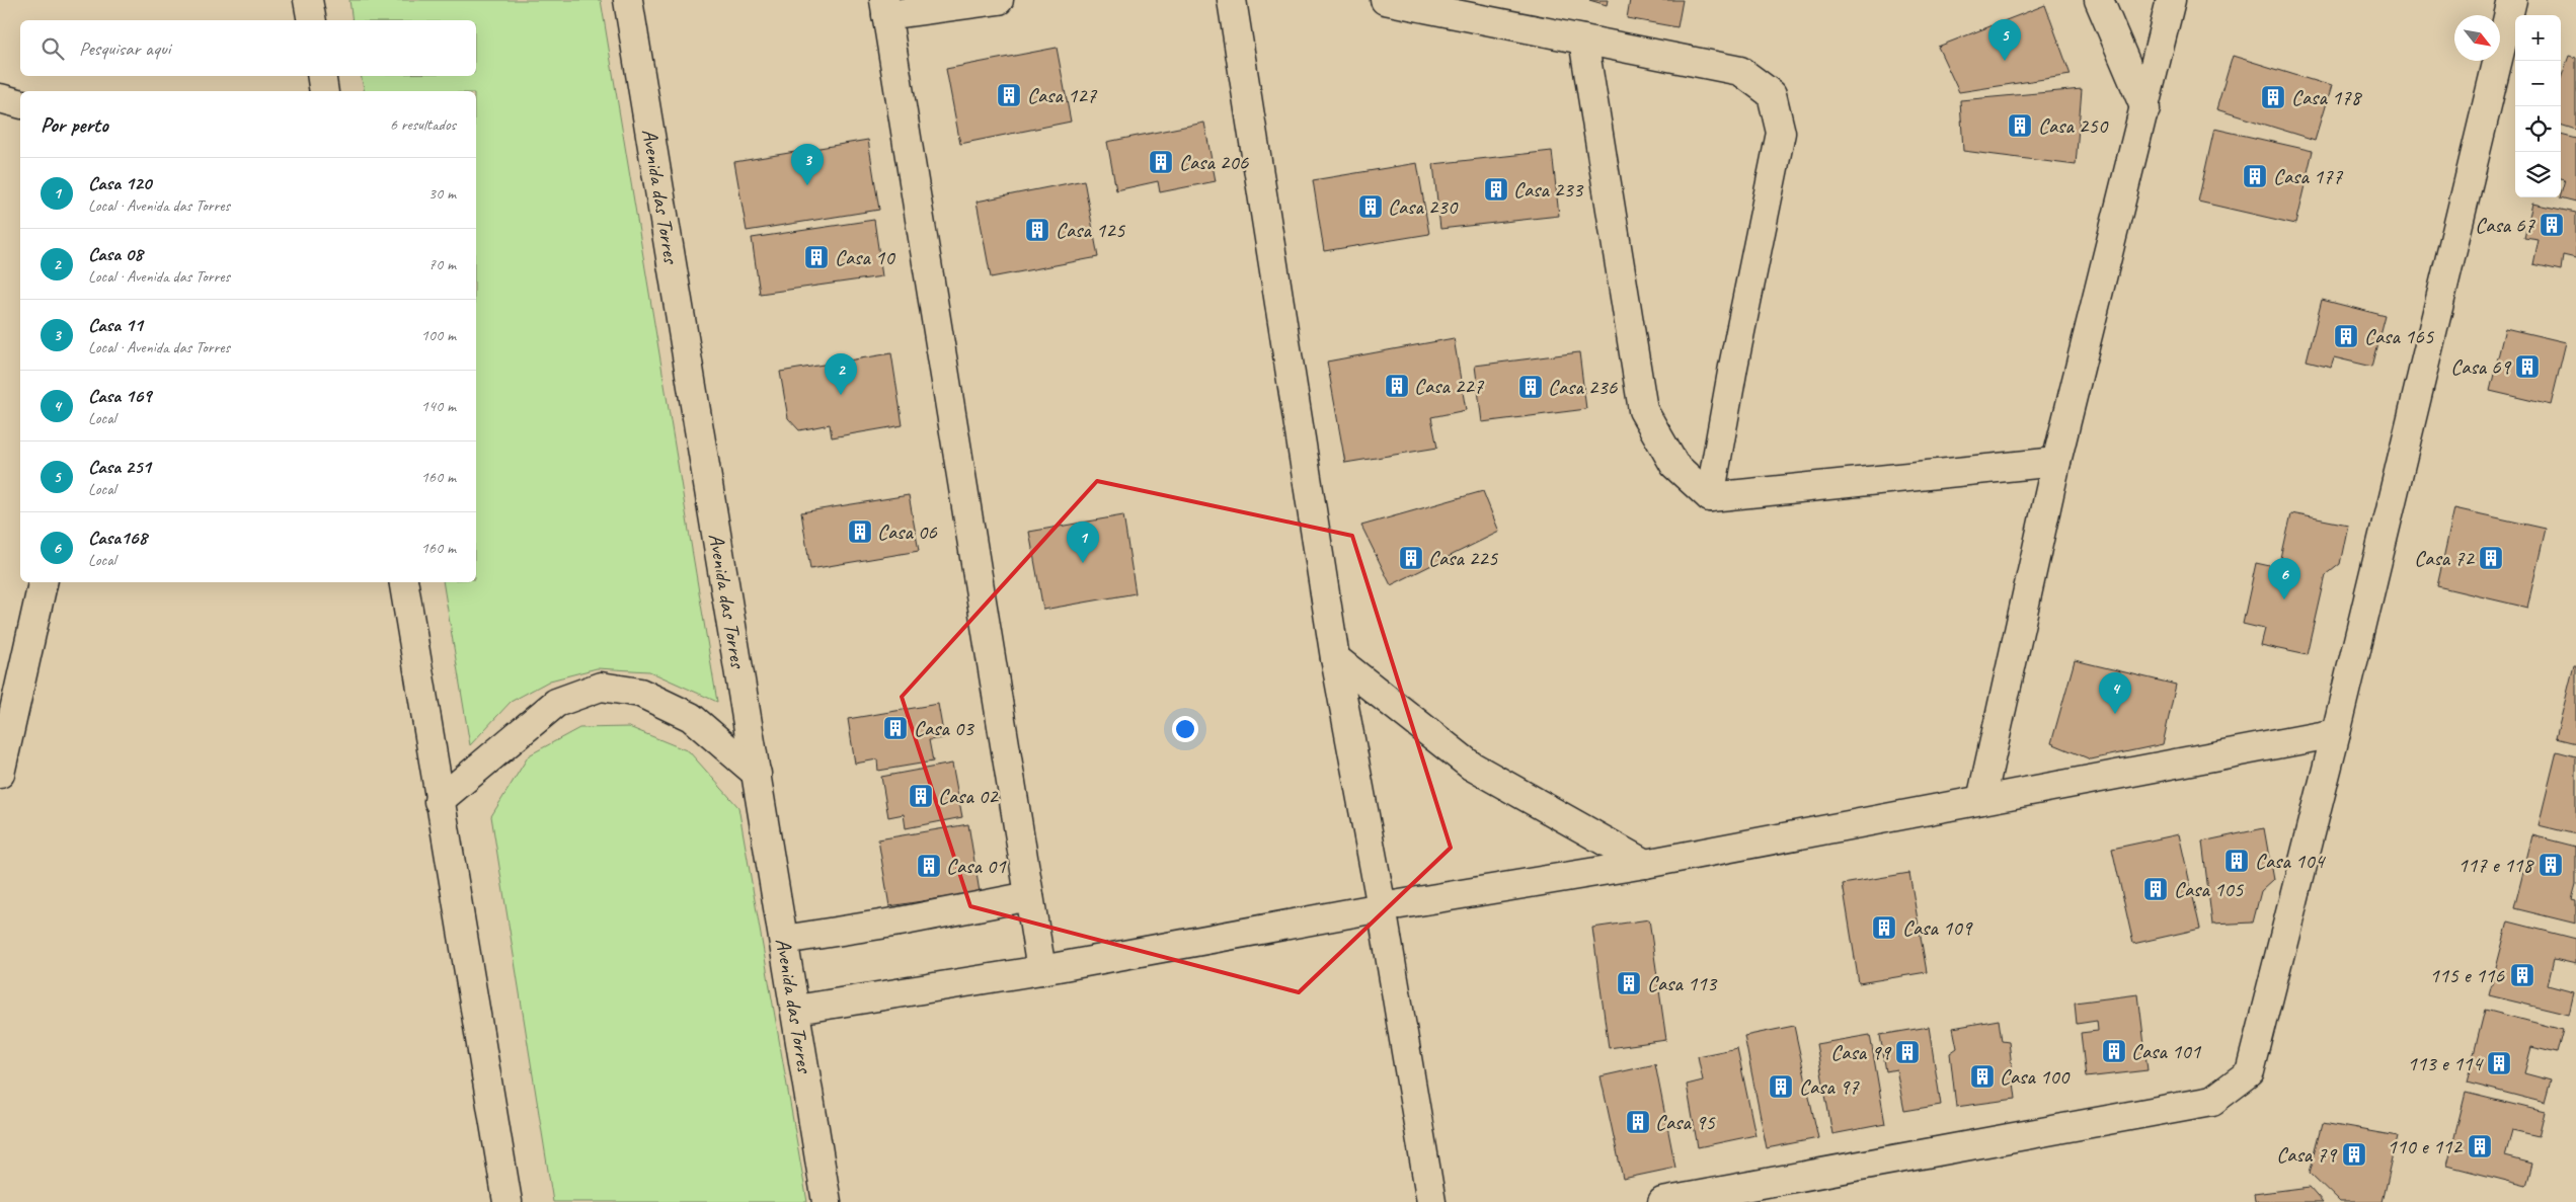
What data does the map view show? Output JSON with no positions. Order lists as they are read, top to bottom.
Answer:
{
  "streets": {
    "street": ["Avenida das Torres"]
  },
  "places": {
    "building": [
      "Casa 127",
      "Casa 178",
      "Casa 250",
      "Casa 206",
      "Casa 177",
      "Casa 233",
      "Casa 230",
      "Casa 67",
      "Casa 125",
      "Casa 10",
      "Casa 165",
      "Casa 69",
      "Casa 227",
      "Casa 236",
      "Casa 06",
      "Casa 225",
      "Casa 72",
      "Casa 03",
      "Casa 02",
      "Casa 104",
      "117 e 118",
      "Casa 01",
      "Casa 105",
      "Casa 109",
      "115 e 116",
      "Casa 113",
      "Casa 101",
      "Casa 99",
      "113 e 114",
      "Casa 100",
      "Casa 97",
      "Casa 95",
      "110 e 112",
      "Casa 79"
    ]
  },
  "north": "bottom right",
  "page": {
    "map_buttons": ["+", "−"],
    "pins": [
      "5",
      "3",
      "2",
      "1",
      "6",
      "4"
    ],
    "search": "Pesquisar aqui",
    "heading": ["Por perto", "6 resultados"],
    "list": [
      {
        "mark": "1",
        "name": "Casa 120",
        "note": "Local · Avenida das Torres",
        "value": "30 m"
      },
      {
        "mark": "2",
        "name": "Casa 08",
        "note": "Local · Avenida das Torres",
        "value": "70 m"
      },
      {
        "mark": "3",
        "name": "Casa 11",
        "note": "Local · Avenida das Torres",
        "value": "100 m"
      },
      {
        "mark": "4",
        "name": "Casa 169",
        "note": "Local",
        "value": "140 m"
      },
      {
        "mark": "5",
        "name": "Casa 251",
        "note": "Local",
        "value": "160 m"
      },
      {
        "mark": "6",
        "name": "Casa168",
        "note": "Local",
        "value": "160 m"
      }
    ]
  }
}
